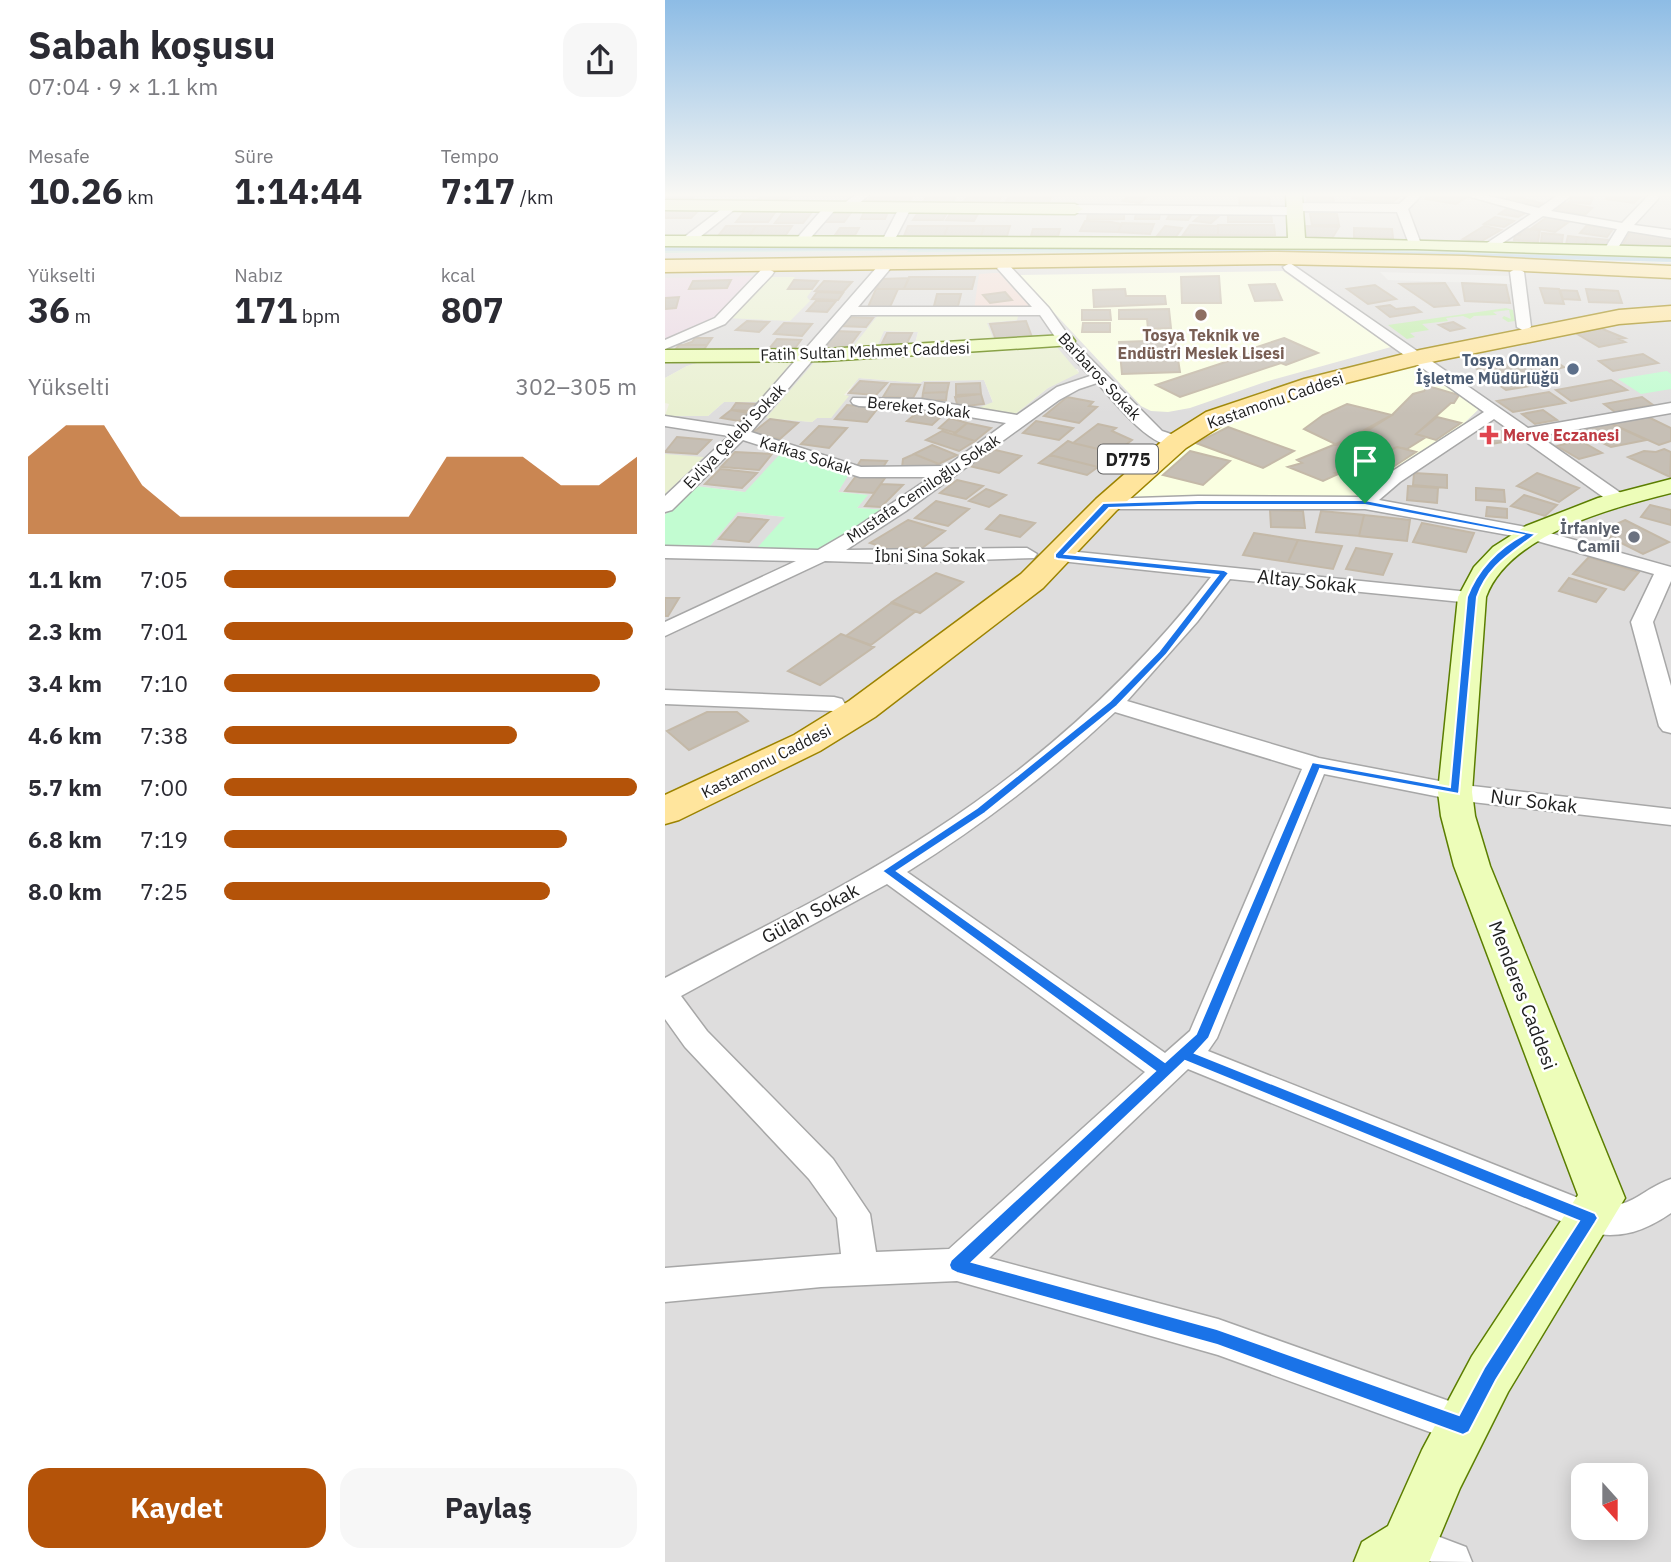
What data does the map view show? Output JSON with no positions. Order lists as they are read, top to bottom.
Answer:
{
  "streets": {
    "main road": ["Kastamonu Caddesi", "D775"],
    "street": [
      "Fatih Sultan Mehmet Caddesi",
      "Barbaros Sokak",
      "Bereket Sokak",
      "Evliya Çelebi Sokak",
      "Kafkas Sokak",
      "Mustafa Cemiloğlu Sokak",
      "İbni Sina Sokak",
      "Altay Sokak",
      "Nur Sokak",
      "Gülah Sokak",
      "Menderes Caddesi"
    ]
  },
  "crossings": [
    ["Fatih Sultan Mehmet Caddesi", "Barbaros Sokak"],
    ["Fatih Sultan Mehmet Caddesi", "Evliya Çelebi Sokak"],
    ["Barbaros Sokak", "Kastamonu Caddesi"],
    ["Barbaros Sokak", "Mustafa Cemiloğlu Sokak"],
    ["Kastamonu Caddesi", "İbni Sina Sokak"],
    ["Kastamonu Caddesi", "Altay Sokak"],
    ["Bereket Sokak", "Mustafa Cemiloğlu Sokak"],
    ["Evliya Çelebi Sokak", "Kafkas Sokak"],
    ["Kafkas Sokak", "Mustafa Cemiloğlu Sokak"],
    ["Mustafa Cemiloğlu Sokak", "İbni Sina Sokak"],
    ["Altay Sokak", "Gülah Sokak"],
    ["Altay Sokak", "Menderes Caddesi"],
    ["Nur Sokak", "Gülah Sokak"],
    ["Nur Sokak", "Menderes Caddesi"]
  ],
  "places": {
    "other": ["Tosya Teknik ve Endüstri Meslek Lisesi", "Tosya Orman İşletme Müdürlüğü", "İrfaniye Camii"],
    "health": ["Merve Eczanesi"]
  },
  "north": "bottom",
  "page": {
    "heading": ["Sabah koşusu", "07:04 · 9 × 1.1 km"],
    "stats": [
      ["Mesafe", "10.26 km"],
      ["Süre", "1:14:44"],
      ["Tempo", "7:17 /km"],
      ["Yükselti", "36 m"],
      ["Nabız", "171 bpm"],
      ["kcal", "807"]
    ],
    "chart": ["Yükselti", "302–305 m"],
    "list": [
      {
        "name": "1.1 km",
        "note": "7:05"
      },
      {
        "name": "2.3 km",
        "note": "7:01"
      },
      {
        "name": "3.4 km",
        "note": "7:10"
      },
      {
        "name": "4.6 km",
        "note": "7:38"
      },
      {
        "name": "5.7 km",
        "note": "7:00"
      },
      {
        "name": "6.8 km",
        "note": "7:19"
      },
      {
        "name": "8.0 km",
        "note": "7:25"
      }
    ],
    "buttons": ["Kaydet", "Paylaş"]
  }
}
